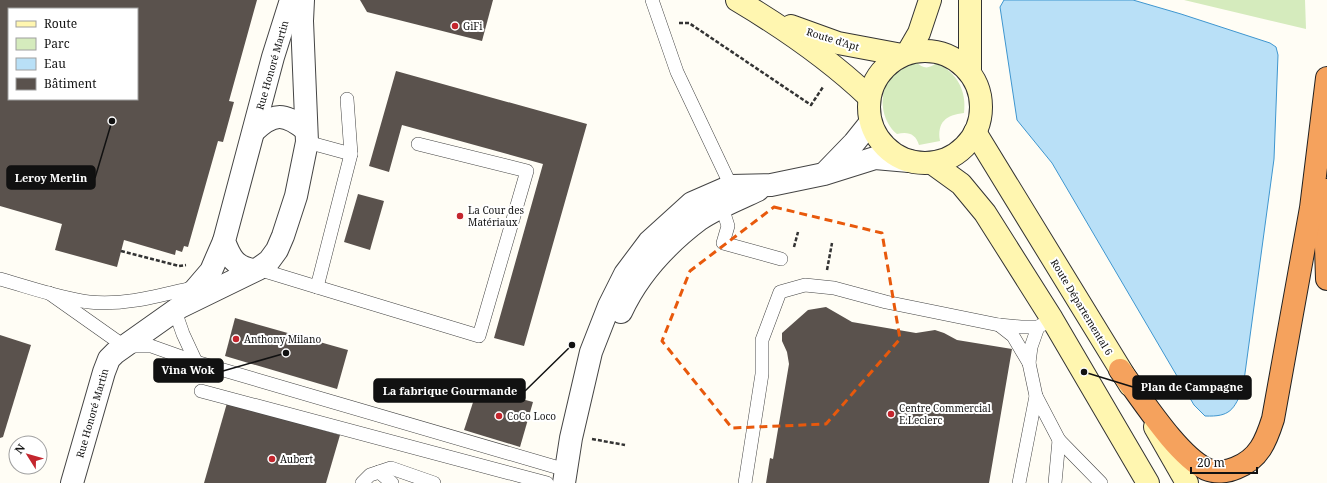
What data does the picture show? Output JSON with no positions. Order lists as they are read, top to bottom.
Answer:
{
  "streets": {
    "main road": ["Route d'Apt", "Route Départemental 6"],
    "street": ["Rue Honoré Martin"]
  },
  "crossings": [
    ["Route d'Apt", "Route Départemental 6"]
  ],
  "places": [
    "GiFi",
    "Leroy Merlin",
    "La Cour des Matériaux",
    "Anthony Milano",
    "La fabrique Gourmande",
    "Vina Wok",
    "Plan de Campagne",
    "Centre Commercial E.Leclerc",
    "CoCo Loco",
    "Aubert"
  ],
  "legend": [
    "Route",
    "Parc",
    "Eau",
    "Bâtiment"
  ],
  "scale_bar": "20 m",
  "north": "top left"
}
